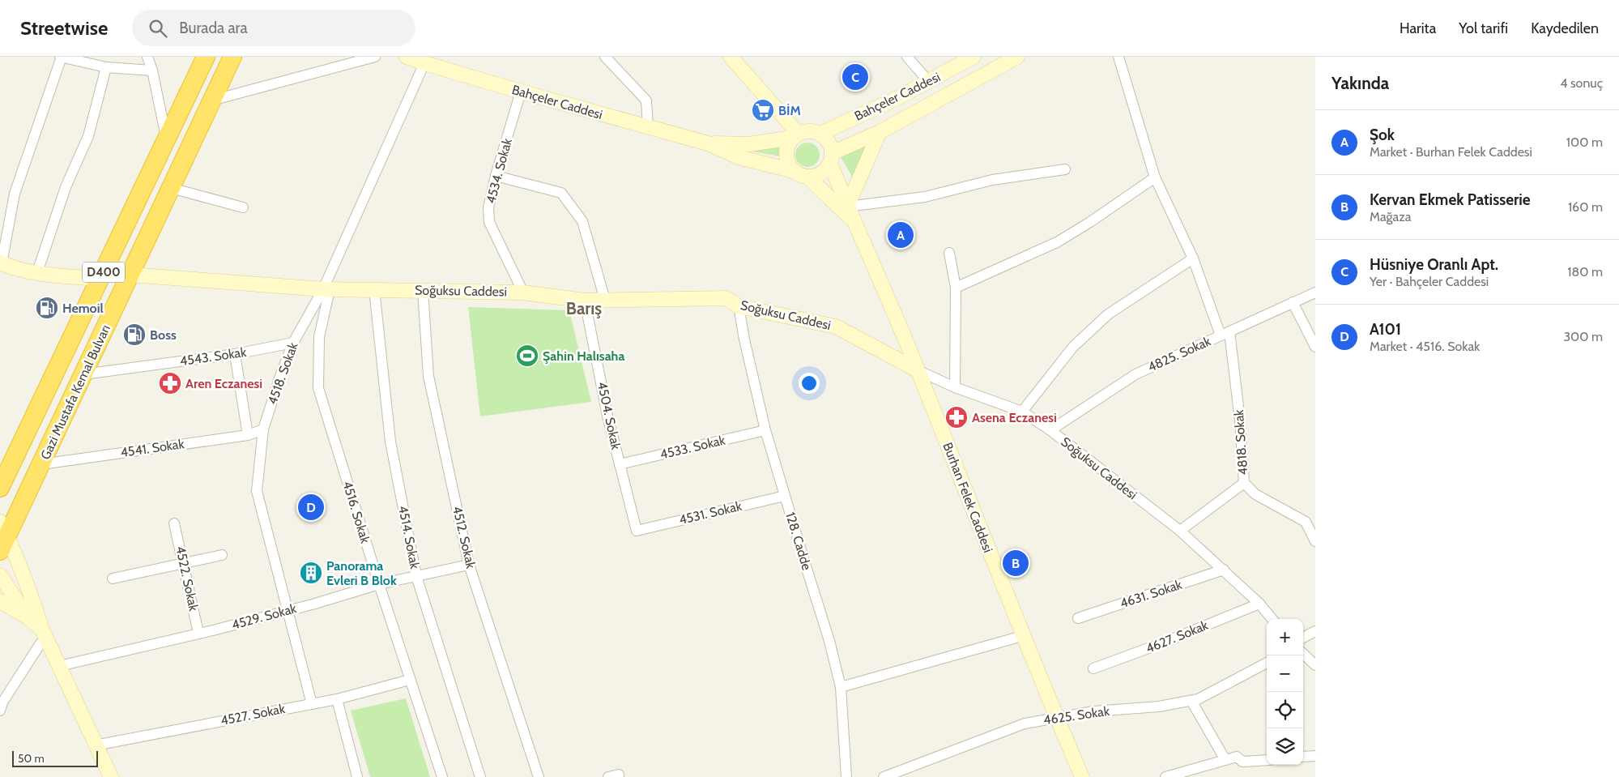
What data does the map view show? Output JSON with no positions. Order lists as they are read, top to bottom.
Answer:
{
  "streets": {
    "highway": ["D400", "Gazi Mustafa Kemal Bulvarı"],
    "street": [
      "Bahçeler Caddesi",
      "4534. Sokak",
      "Soğuksu Caddesi",
      "4825. Sokak",
      "4543. Sokak",
      "4518. Sokak",
      "4504. Sokak",
      "4818. Sokak",
      "4533. Sokak",
      "4541. Sokak",
      "Burhan Felek Caddesi",
      "4516. Sokak",
      "4531. Sokak",
      "4514. Sokak",
      "4512. Sokak",
      "128. Cadde",
      "4522. Sokak",
      "4631. Sokak",
      "4529. Sokak",
      "4627. Sokak",
      "4527. Sokak",
      "4625. Sokak"
    ]
  },
  "crossings": [
    ["Bahçeler Caddesi", "4534. Sokak"],
    ["Bahçeler Caddesi", "4518. Sokak"],
    ["Bahçeler Caddesi", "Burhan Felek Caddesi"],
    ["4534. Sokak", "Soğuksu Caddesi"],
    ["Soğuksu Caddesi", "4825. Sokak"],
    ["Soğuksu Caddesi", "4518. Sokak"],
    ["Soğuksu Caddesi", "Gazi Mustafa Kemal Bulvarı"],
    ["Soğuksu Caddesi", "4504. Sokak"],
    ["Soğuksu Caddesi", "Burhan Felek Caddesi"],
    ["Soğuksu Caddesi", "4516. Sokak"],
    ["Soğuksu Caddesi", "4514. Sokak"],
    ["Soğuksu Caddesi", "4512. Sokak"],
    ["Soğuksu Caddesi", "128. Cadde"],
    ["Soğuksu Caddesi", "4631. Sokak"],
    ["Soğuksu Caddesi", "4627. Sokak"],
    ["4825. Sokak", "4818. Sokak"],
    ["4543. Sokak", "4518. Sokak"],
    ["4543. Sokak", "Gazi Mustafa Kemal Bulvarı"],
    ["4518. Sokak", "4541. Sokak"],
    ["4518. Sokak", "4516. Sokak"],
    ["4518. Sokak", "4529. Sokak"],
    ["4518. Sokak", "4527. Sokak"],
    ["Gazi Mustafa Kemal Bulvarı", "4541. Sokak"],
    ["4504. Sokak", "4533. Sokak"],
    ["4504. Sokak", "4531. Sokak"],
    ["4533. Sokak", "128. Cadde"],
    ["Burhan Felek Caddesi", "4625. Sokak"],
    ["4516. Sokak", "4529. Sokak"],
    ["4516. Sokak", "4527. Sokak"],
    ["4531. Sokak", "128. Cadde"],
    ["4514. Sokak", "4529. Sokak"],
    ["4512. Sokak", "4529. Sokak"],
    ["4522. Sokak", "4529. Sokak"]
  ],
  "districts": ["Barış"],
  "places": {
    "supermarket": ["BİM"],
    "fuel station": ["Hemoil", "Boss"],
    "sports": ["Şahin Halısaha"],
    "pharmacy": ["Aren Eczanesi", "Asena Eczanesi"],
    "building": ["Panorama Evleri B Blok"]
  },
  "scale_bar": "50 m",
  "page": {
    "header": "Streetwise",
    "search": "Burada ara",
    "nav": ["Harita", "Yol tarifi", "Kaydedilen"],
    "heading": ["Yakında", "4 sonuç"],
    "pins": [
      "C",
      "A",
      "D",
      "B"
    ],
    "list": [
      {
        "mark": "A",
        "name": "Şok",
        "note": "Market · Burhan Felek Caddesi",
        "value": "100 m"
      },
      {
        "mark": "B",
        "name": "Kervan Ekmek Patisserie",
        "note": "Mağaza",
        "value": "160 m"
      },
      {
        "mark": "C",
        "name": "Hüsniye Oranlı Apt.",
        "note": "Yer · Bahçeler Caddesi",
        "value": "180 m"
      },
      {
        "mark": "D",
        "name": "A101",
        "note": "Market · 4516. Sokak",
        "value": "300 m"
      }
    ],
    "map_buttons": ["+", "−"],
    "scale": "50 m"
  }
}
